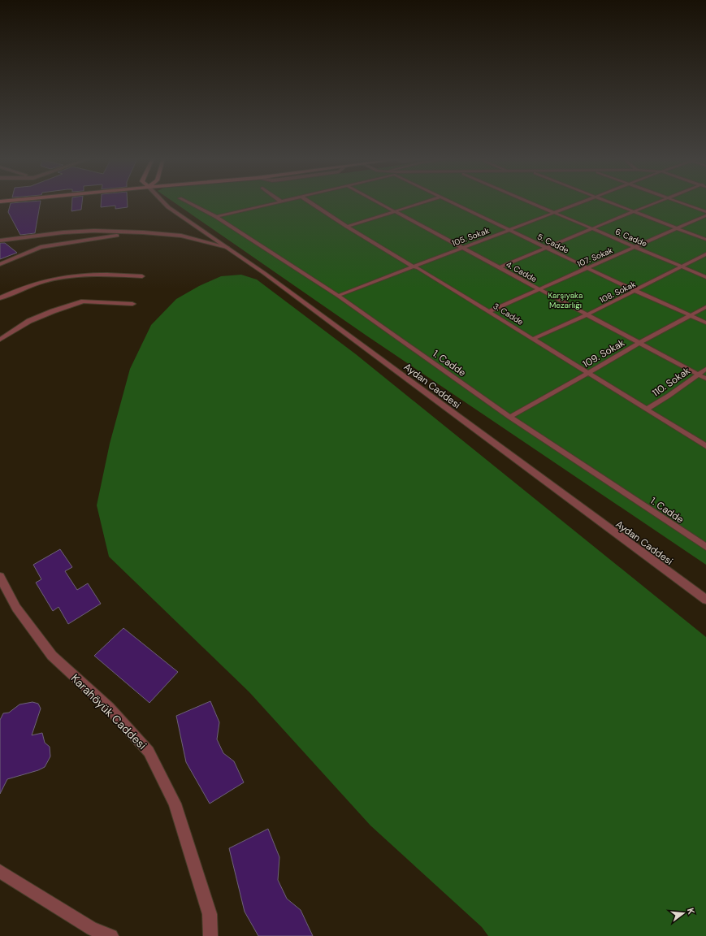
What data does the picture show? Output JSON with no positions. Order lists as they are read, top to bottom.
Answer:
{
  "streets": {
    "street": ["Aydan Caddesi", "Karahöyük Caddesi"],
    "lane": [
      "105. Sokak",
      "6. Cadde",
      "5. Cadde",
      "107. Sokak",
      "4. Cadde",
      "108. Sokak",
      "3. Cadde",
      "109. Sokak",
      "1. Cadde",
      "110. Sokak"
    ]
  },
  "crossings": [
    ["105. Sokak", "6. Cadde"],
    ["105. Sokak", "5. Cadde"],
    ["105. Sokak", "4. Cadde"],
    ["105. Sokak", "3. Cadde"],
    ["105. Sokak", "1. Cadde"],
    ["6. Cadde", "107. Sokak"],
    ["6. Cadde", "108. Sokak"],
    ["5. Cadde", "107. Sokak"],
    ["5. Cadde", "108. Sokak"],
    ["5. Cadde", "109. Sokak"],
    ["107. Sokak", "4. Cadde"],
    ["107. Sokak", "3. Cadde"],
    ["4. Cadde", "108. Sokak"],
    ["4. Cadde", "109. Sokak"],
    ["4. Cadde", "110. Sokak"],
    ["108. Sokak", "3. Cadde"],
    ["3. Cadde", "109. Sokak"],
    ["3. Cadde", "110. Sokak"],
    ["109. Sokak", "1. Cadde"]
  ],
  "parks": ["Karşıyaka Mezarlığı"],
  "north": "right"
}
